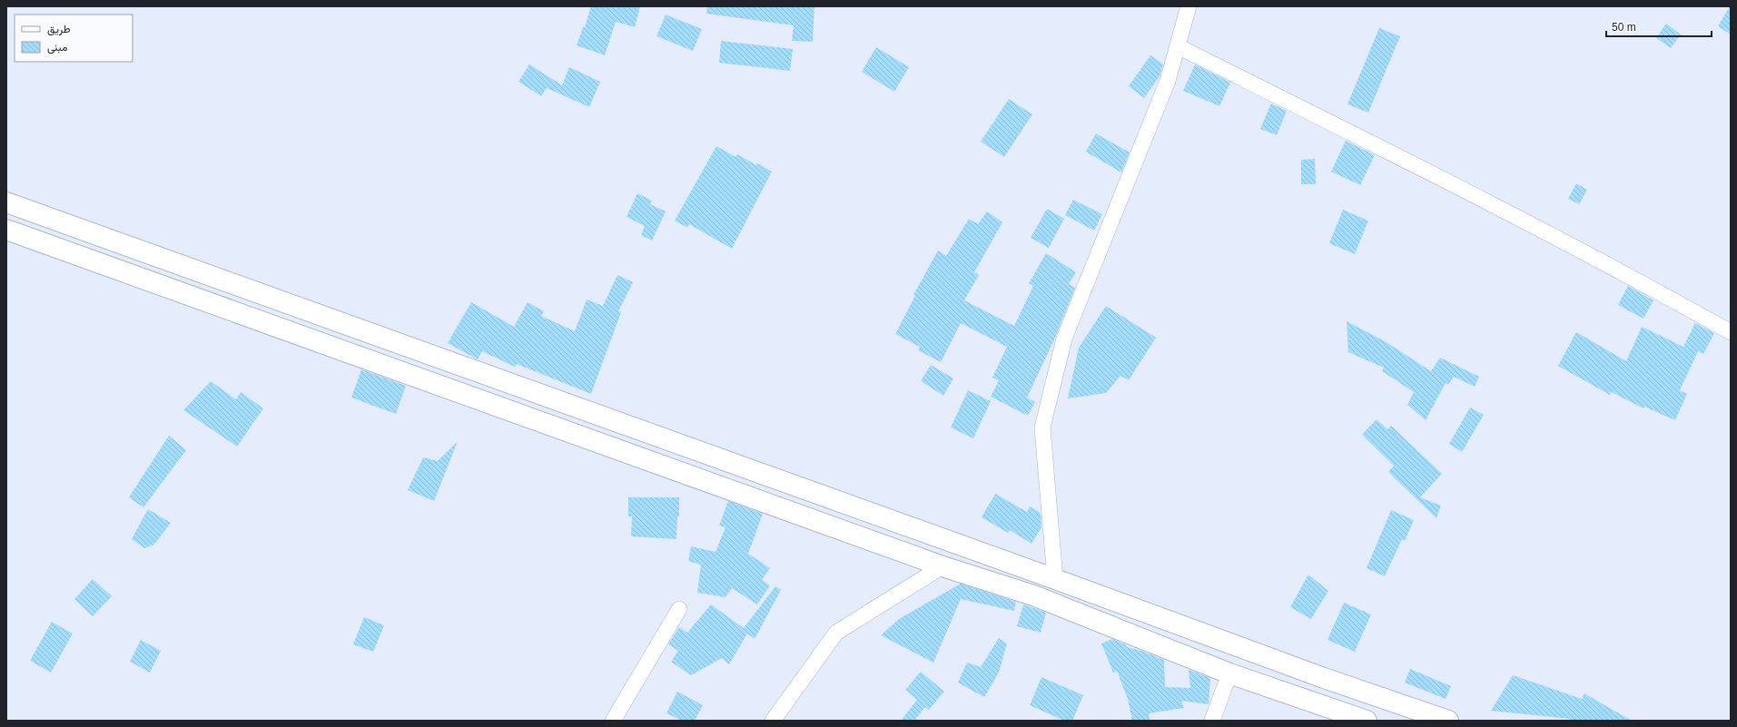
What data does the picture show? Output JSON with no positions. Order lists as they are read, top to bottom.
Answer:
{
  "legend": ["طريق", "مبنى"],
  "scale_bar": "50 m"
}
